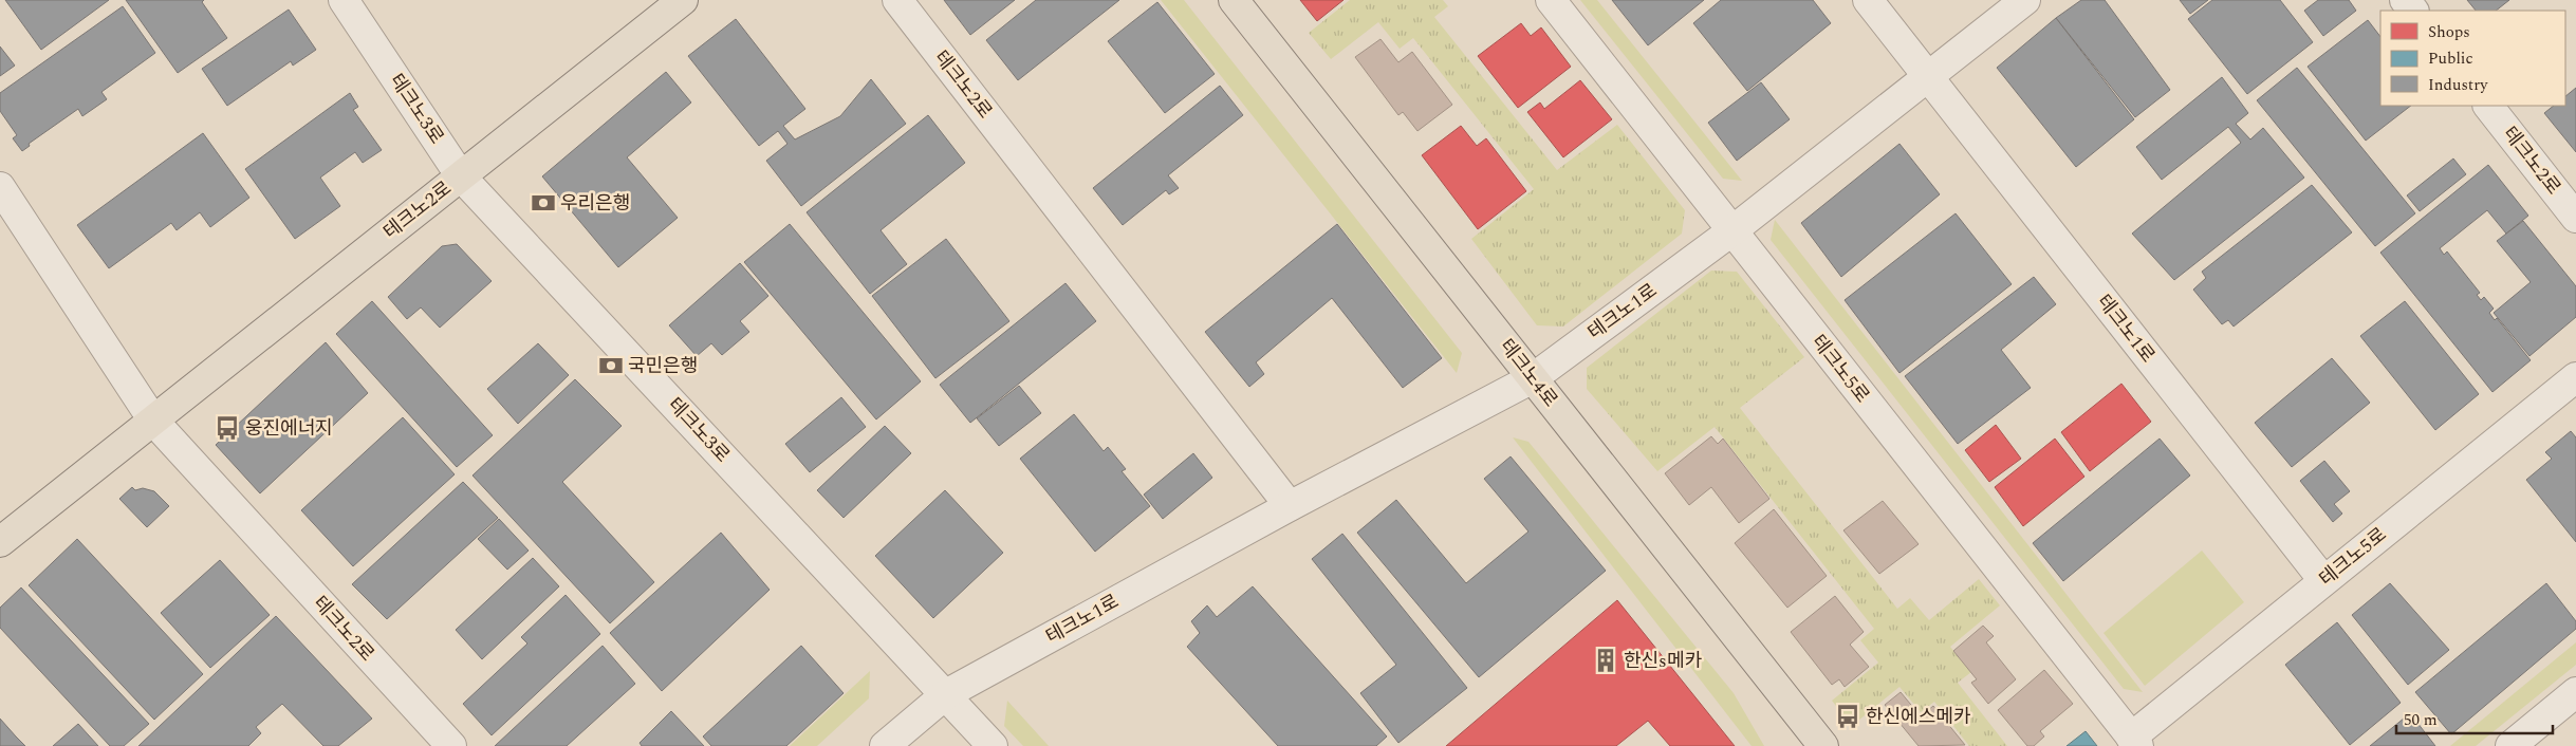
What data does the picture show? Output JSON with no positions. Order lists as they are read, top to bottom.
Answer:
{
  "streets": {
    "main road": ["테크노2로", "테크노4로"],
    "street": ["테크노3로", "테크노1로", "테크노5로"]
  },
  "crossings": [
    ["테크노2로", "테크노3로"],
    ["테크노2로", "테크노1로"],
    ["테크노3로", "테크노1로"],
    ["테크노1로", "테크노5로"],
    ["테크노1로", "테크노4로"]
  ],
  "places": {
    "bank": ["우리은행", "국민은행"],
    "bus stop": ["웅진에너지", "한신에스메카"],
    "building": ["한신s메카"]
  },
  "legend": ["Shops", "Public", "Industry"],
  "scale_bar": "50 m"
}
